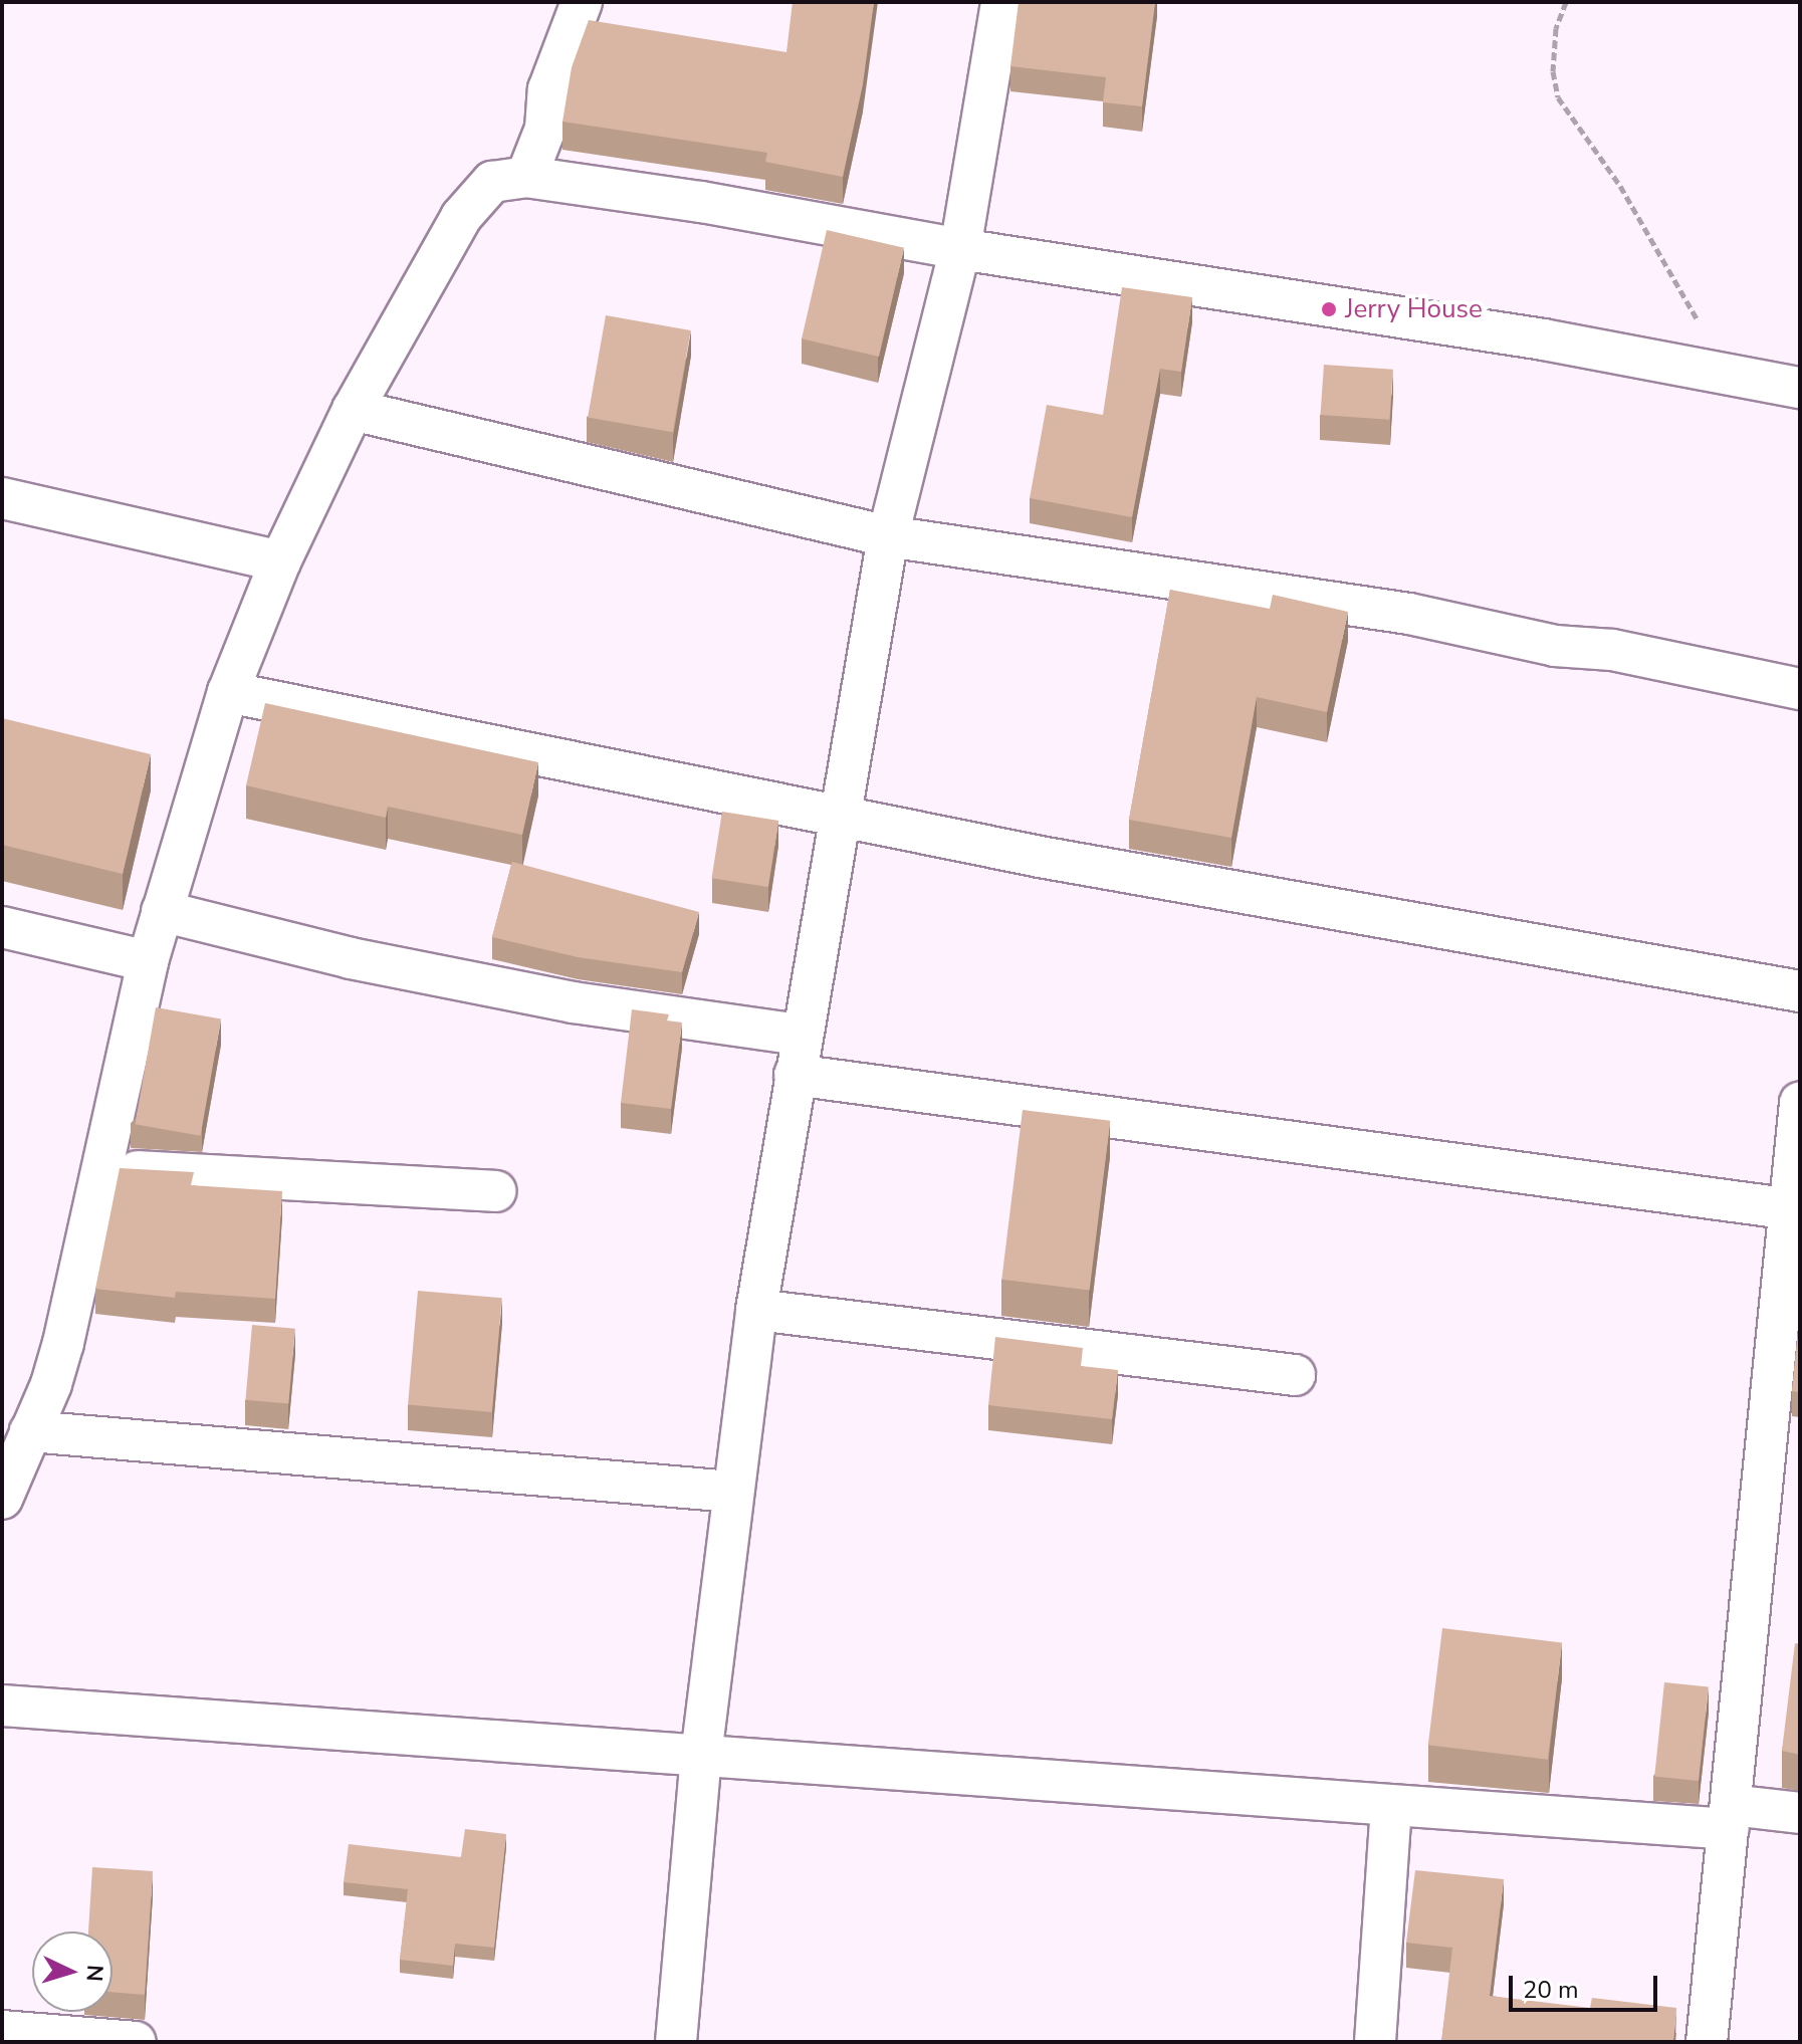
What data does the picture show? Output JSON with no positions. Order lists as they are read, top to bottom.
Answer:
{
  "places": ["Jerry House"],
  "scale_bar": "20 m",
  "north": "right"
}
